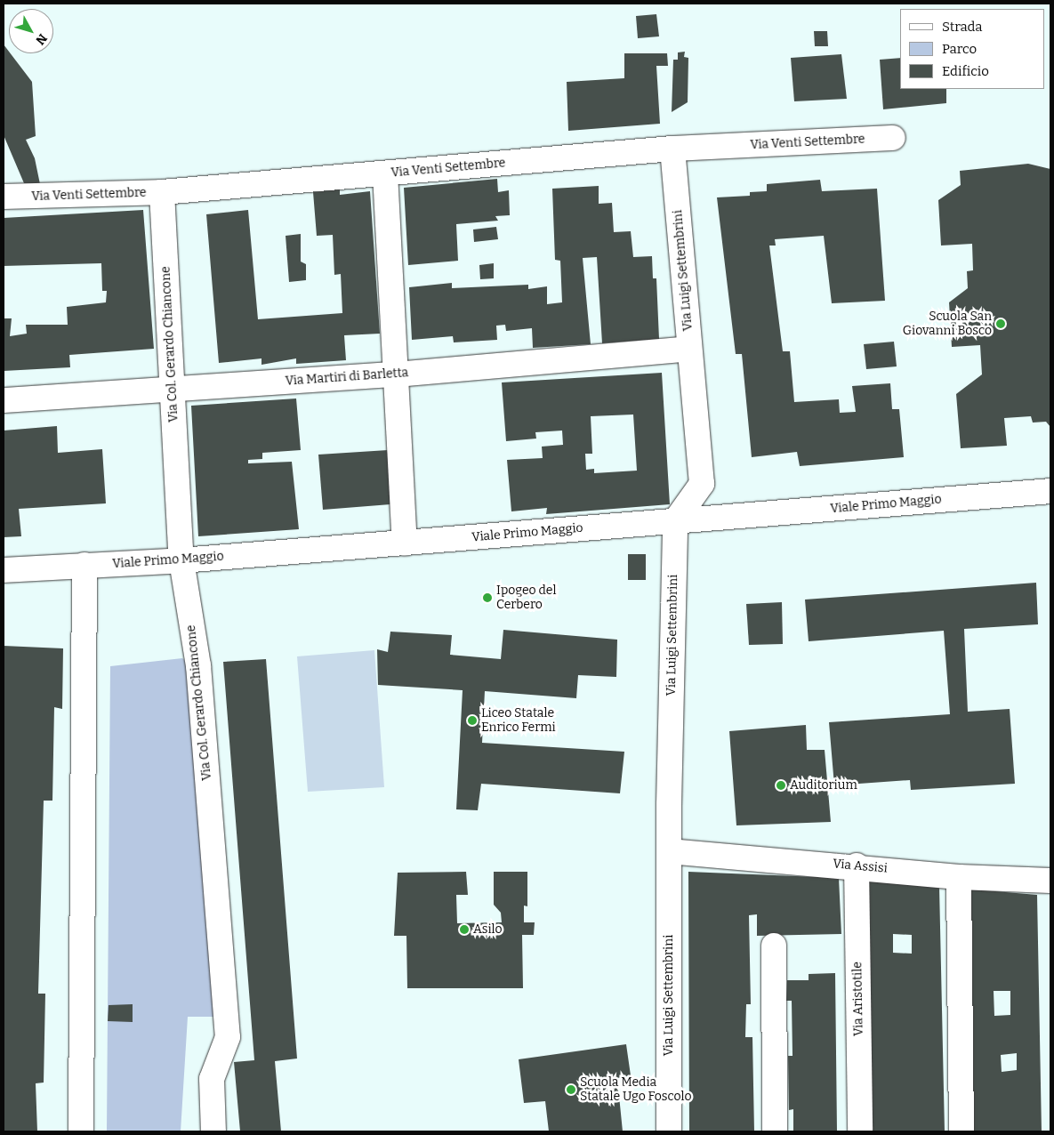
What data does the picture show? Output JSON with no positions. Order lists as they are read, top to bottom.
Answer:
{
  "streets": {
    "street": [
      "Via Venti Settembre",
      "Via Luigi Settembrini",
      "Via Col. Gerardo Chiancone",
      "Via Martiri di Barletta",
      "Viale Primo Maggio",
      "Via Assisi",
      "Via Aristotile"
    ]
  },
  "crossings": [
    ["Via Venti Settembre", "Via Luigi Settembrini"],
    ["Via Venti Settembre", "Via Col. Gerardo Chiancone"],
    ["Via Luigi Settembrini", "Via Martiri di Barletta"],
    ["Via Luigi Settembrini", "Viale Primo Maggio"],
    ["Via Luigi Settembrini", "Via Assisi"],
    ["Via Col. Gerardo Chiancone", "Via Martiri di Barletta"],
    ["Via Col. Gerardo Chiancone", "Viale Primo Maggio"],
    ["Via Assisi", "Via Aristotile"]
  ],
  "places": [
    "Scuola San Giovanni Bosco",
    "Ipogeo del Cerbero",
    "Liceo Statale Enrico Fermi",
    "Auditorium",
    "Asilo",
    "Scuola Media Statale Ugo Foscolo"
  ],
  "legend": ["Strada", "Parco", "Edificio"],
  "north": "bottom right"
}
